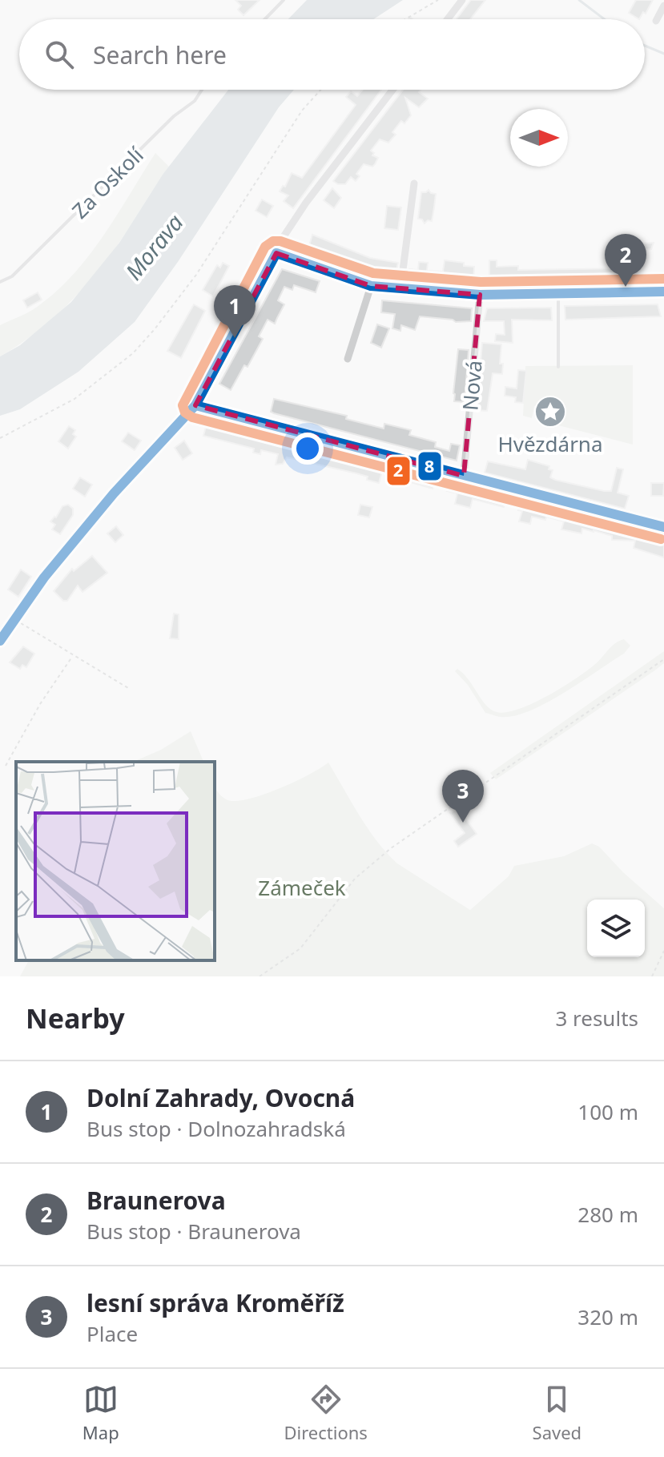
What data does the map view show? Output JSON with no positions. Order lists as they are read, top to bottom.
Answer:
{
  "streets": {
    "street": ["Nová"],
    "lane": ["Za Oskolí"]
  },
  "water": ["Morava"],
  "parks": ["Zámeček"],
  "places": {
    "place": ["Hvězdárna"]
  },
  "lines": ["transit line 2", "transit line 8"],
  "north": "right",
  "page": {
    "search": "Search here",
    "pins": ["2", "1", "3"],
    "heading": ["Nearby", "3 results"],
    "list": [
      {
        "mark": "1",
        "name": "Dolní Zahrady, Ovocná",
        "note": "Bus stop · Dolnozahradská",
        "value": "100 m"
      },
      {
        "mark": "2",
        "name": "Braunerova",
        "note": "Bus stop · Braunerova",
        "value": "280 m"
      },
      {
        "mark": "3",
        "name": "lesní správa Kroměříž",
        "note": "Place",
        "value": "320 m"
      }
    ],
    "nav": ["Map", "Directions", "Saved"]
  }
}
